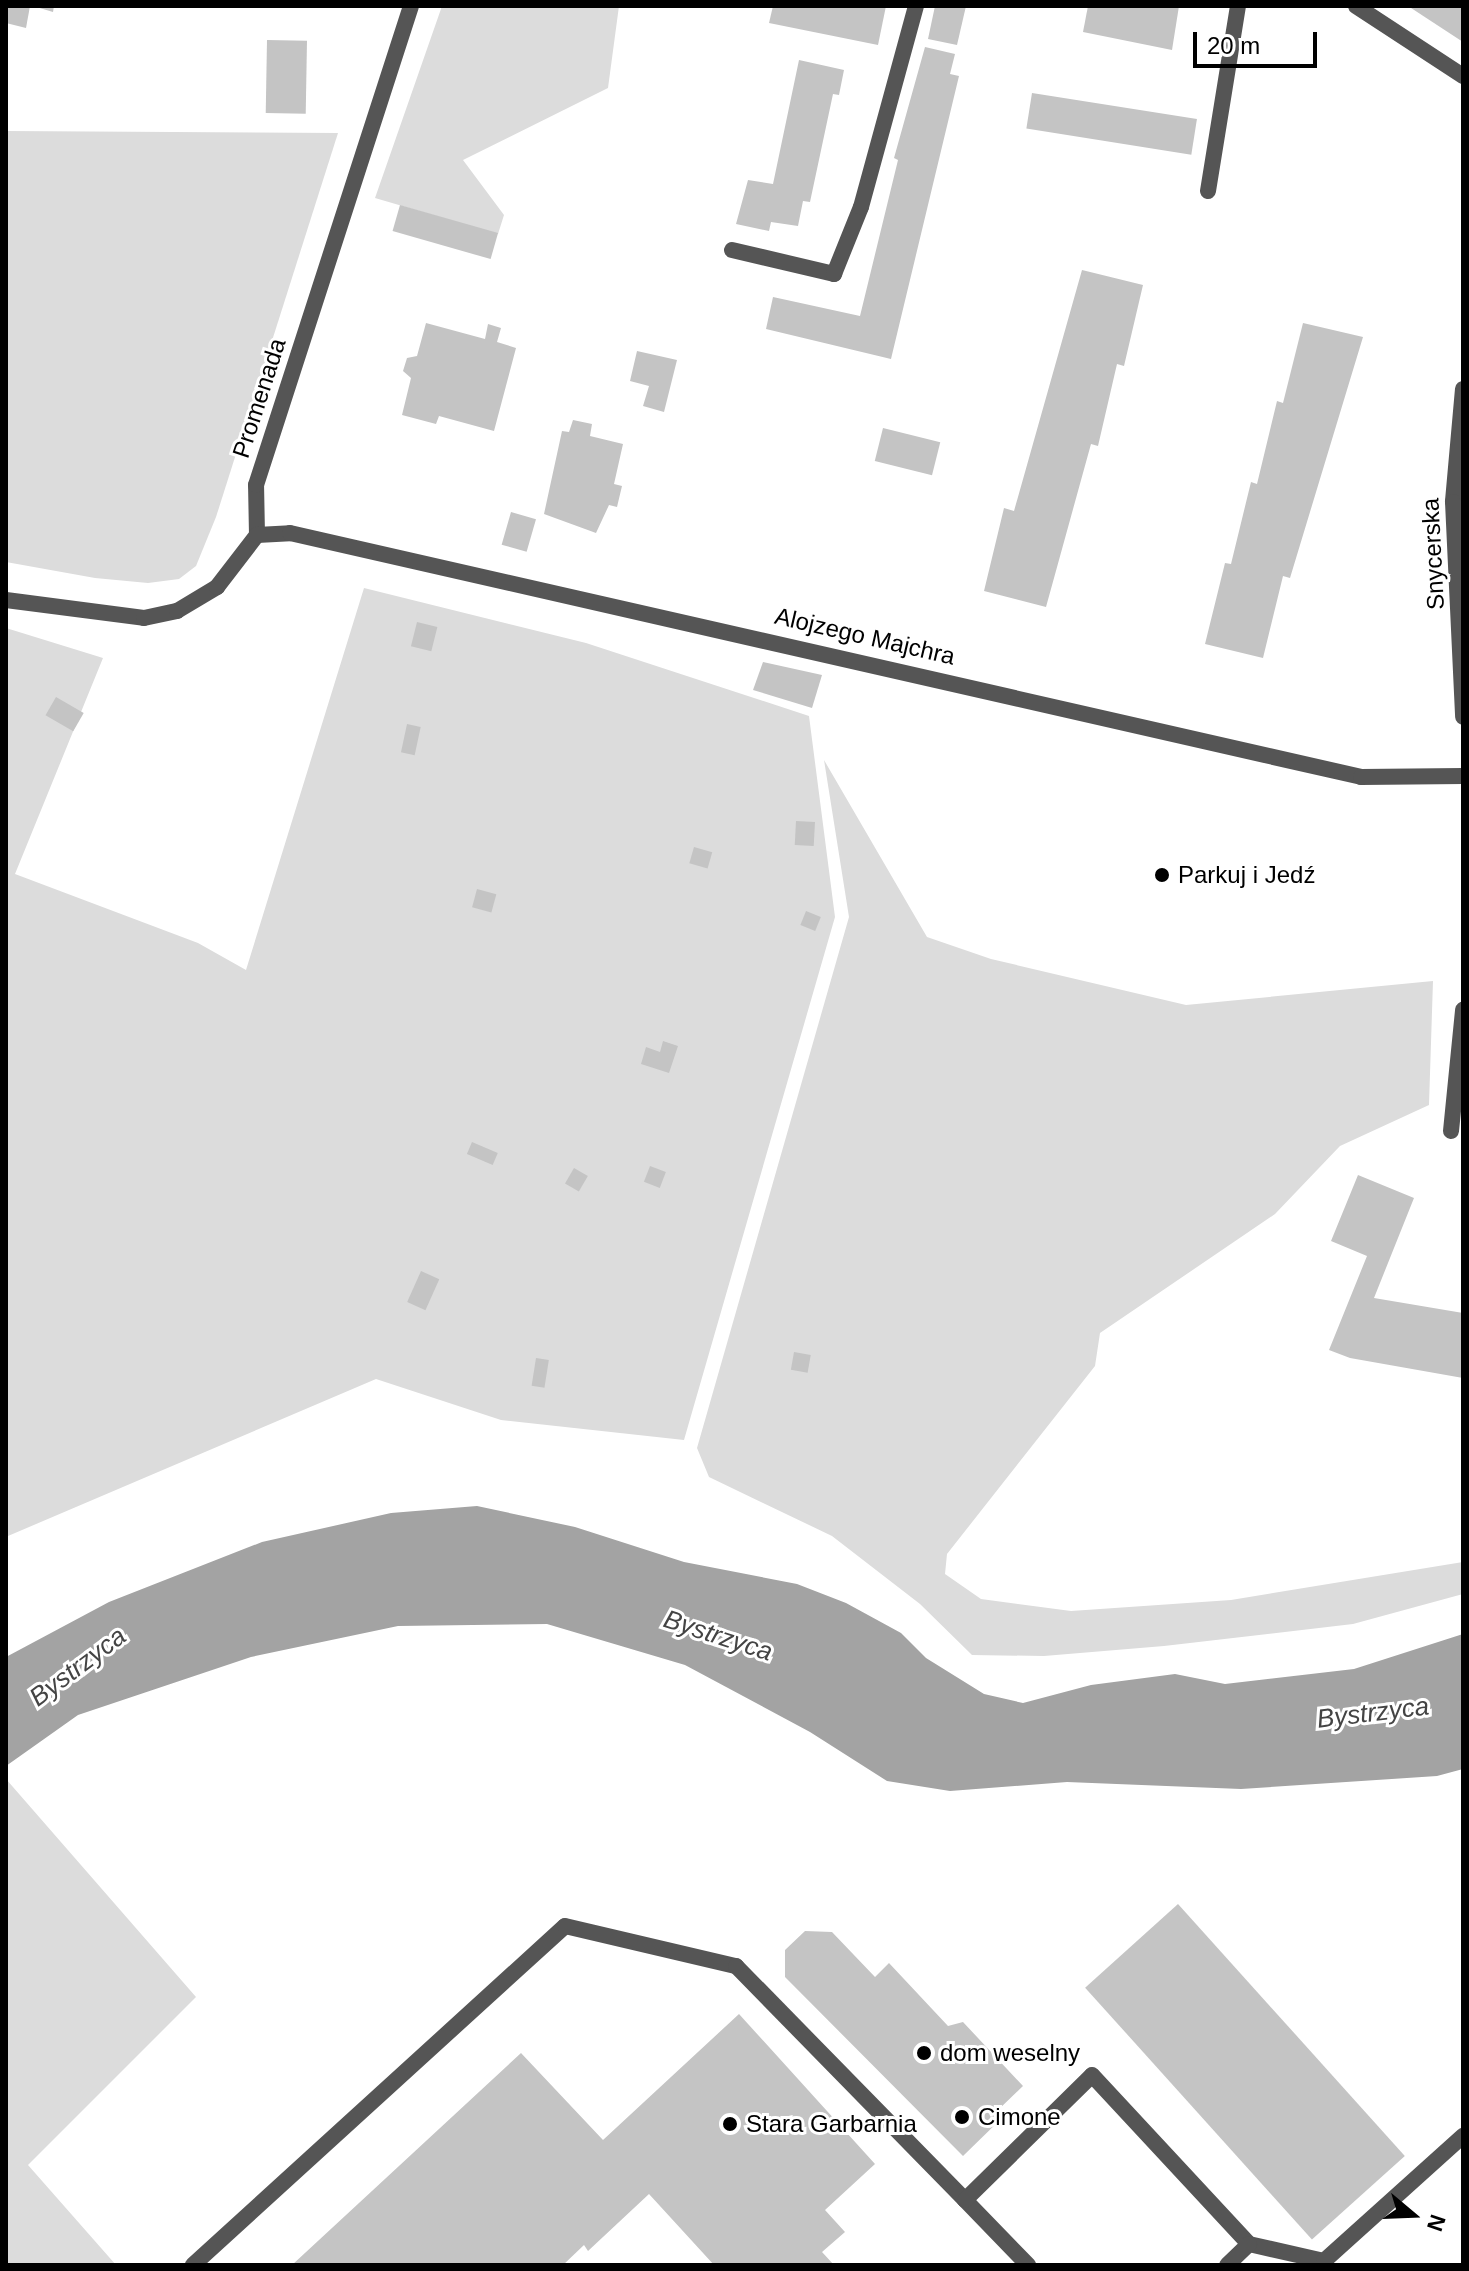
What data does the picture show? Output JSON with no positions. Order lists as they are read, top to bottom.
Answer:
{
  "streets": {
    "street": ["Promenada", "Snycerska", "Alojzego Majchra"]
  },
  "crossings": [
    ["Promenada", "Alojzego Majchra"]
  ],
  "water": ["Bystrzyca"],
  "places": [
    "Parkuj i Jedź",
    "dom weselny",
    "Cimone",
    "Stara Garbarnia"
  ],
  "scale_bar": "20 m",
  "north": "right"
}
